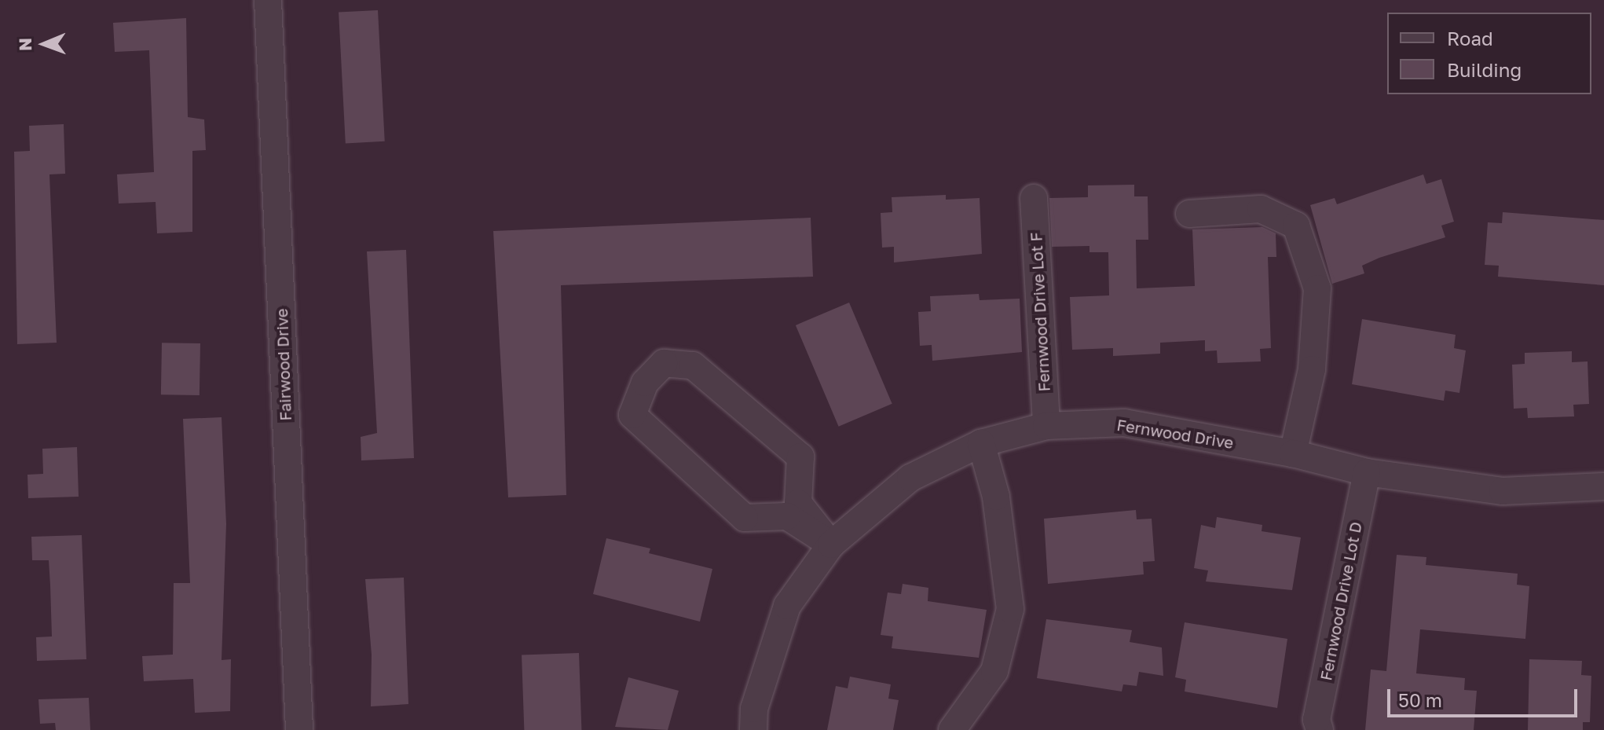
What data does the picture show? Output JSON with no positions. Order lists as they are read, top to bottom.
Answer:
{
  "streets": {
    "street": [
      "Fernwood Drive Lot F",
      "Fairwood Drive",
      "Fernwood Drive",
      "Fernwood Drive Lot D"
    ]
  },
  "crossings": [
    ["Fernwood Drive Lot F", "Fernwood Drive"],
    ["Fernwood Drive", "Fernwood Drive Lot D"]
  ],
  "legend": ["Road", "Building"],
  "scale_bar": "50 m",
  "north": "left"
}
